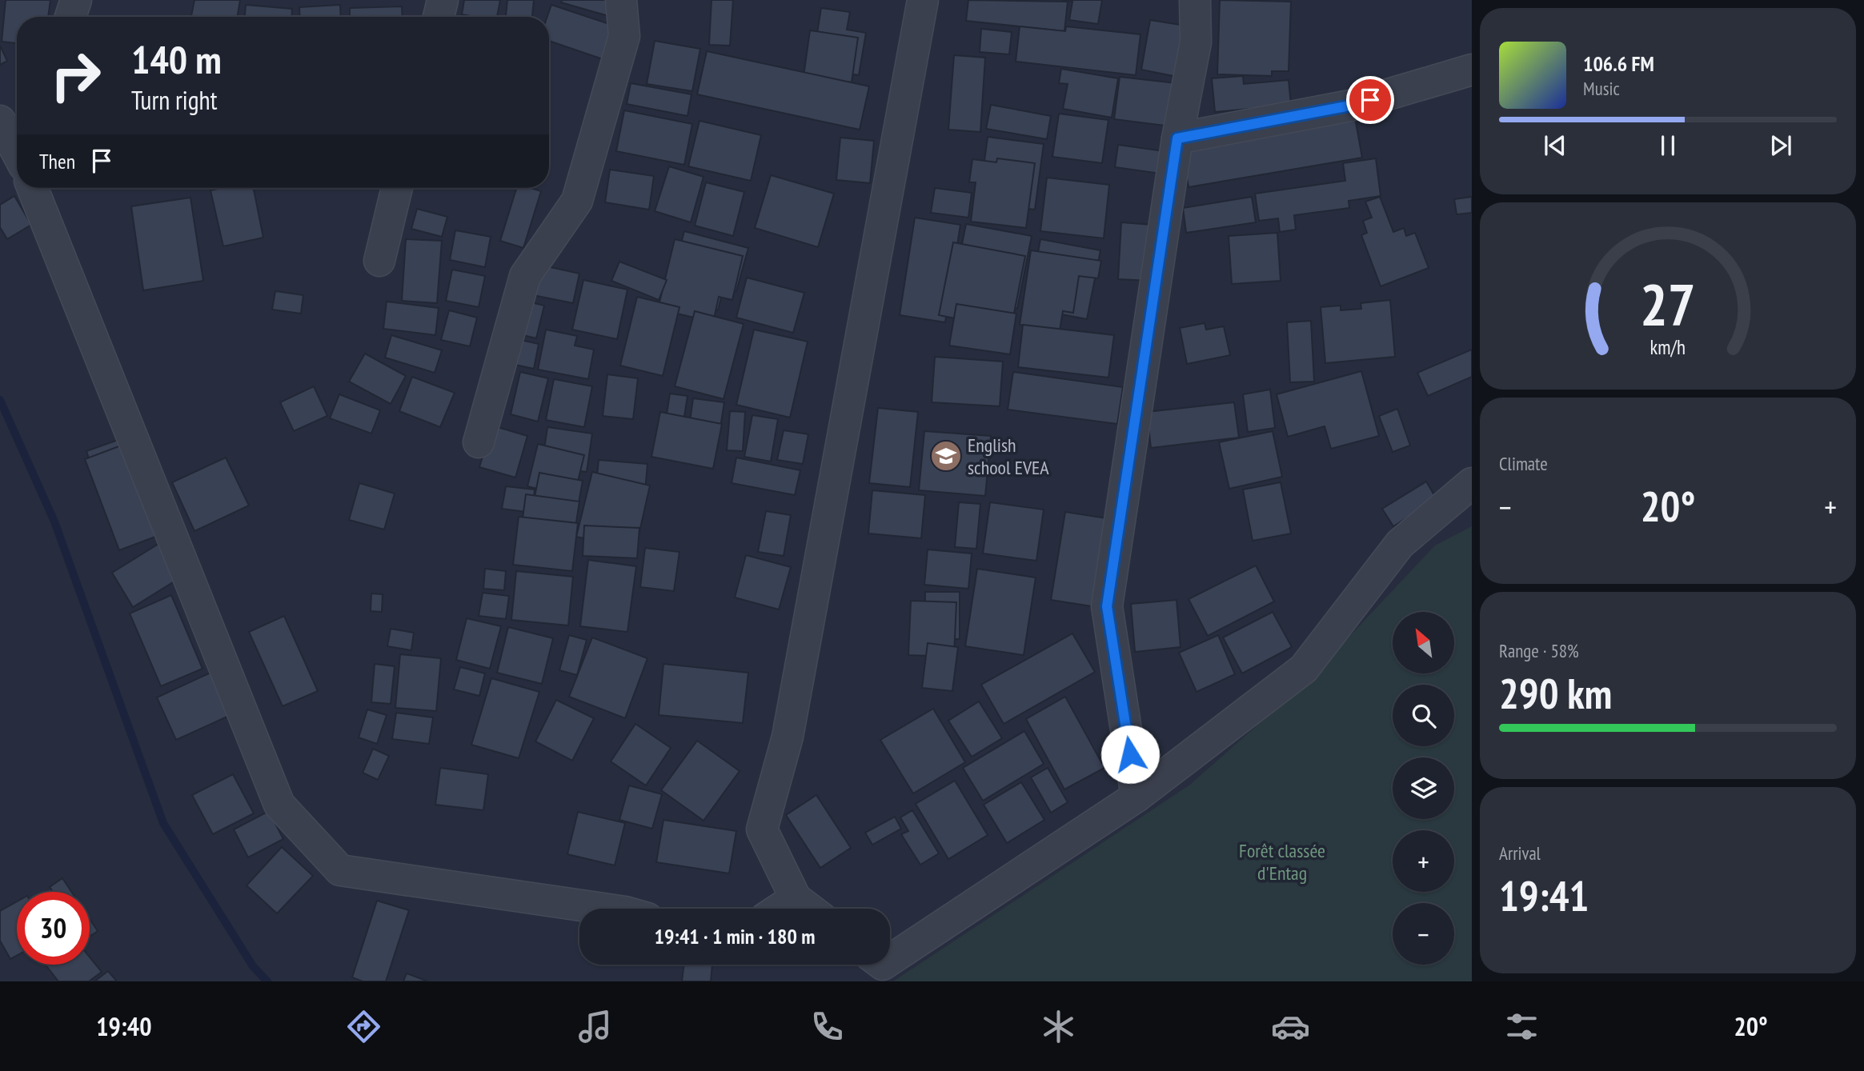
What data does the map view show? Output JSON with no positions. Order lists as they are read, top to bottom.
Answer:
{
  "parks": ["Forêt classée d'Entag"],
  "places": {
    "school or university": ["English school EVEA"]
  },
  "north": "top left",
  "page": {
    "turn": ["140 m", "Turn right"],
    "song": ["106.6 FM", "Music"],
    "then": "Then",
    "tile": [
      "Climate",
      ["Range · 58%", "290 km"],
      ["Arrival", "19:41"]
    ],
    "heat": ["−", "20°", "+"],
    "map_buttons": ["+", "−"],
    "limit": "30",
    "trip": "19:41 · 1 min · 180 m",
    "tabs": ["19:40", "20°"],
    "gauge": ["27", "km/h"]
  }
}
